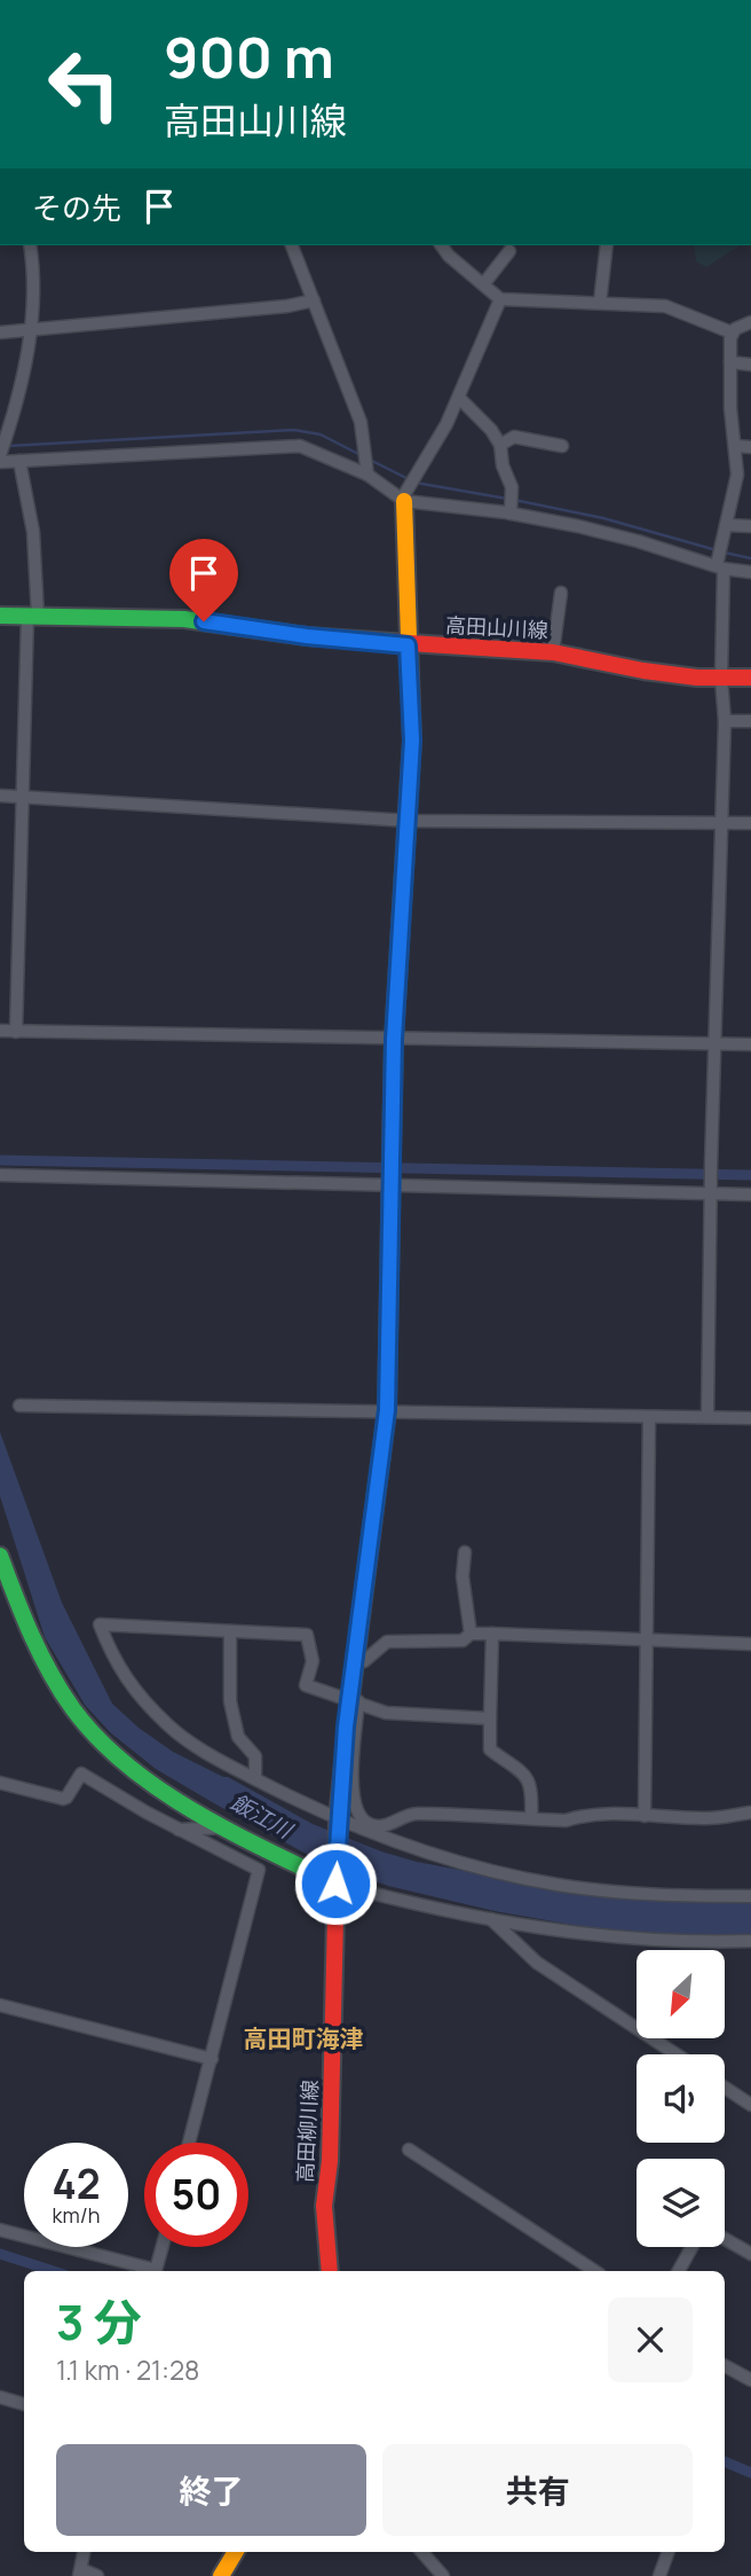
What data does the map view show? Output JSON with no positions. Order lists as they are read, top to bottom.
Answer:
{
  "streets": {
    "main road": ["高田山川線", "高田柳川線"]
  },
  "crossings": [
    ["高田山川線", "高田柳川線"]
  ],
  "districts": ["高田町海津"],
  "water": ["飯江川"],
  "north": "bottom left",
  "page": {
    "turn": ["900 m", "高田山川線"],
    "then": "その先",
    "speed": "42 km/h",
    "limit": "50",
    "heading": ["3 分", "1.1 km · 21:28"],
    "buttons": ["終了", "共有"]
  }
}
